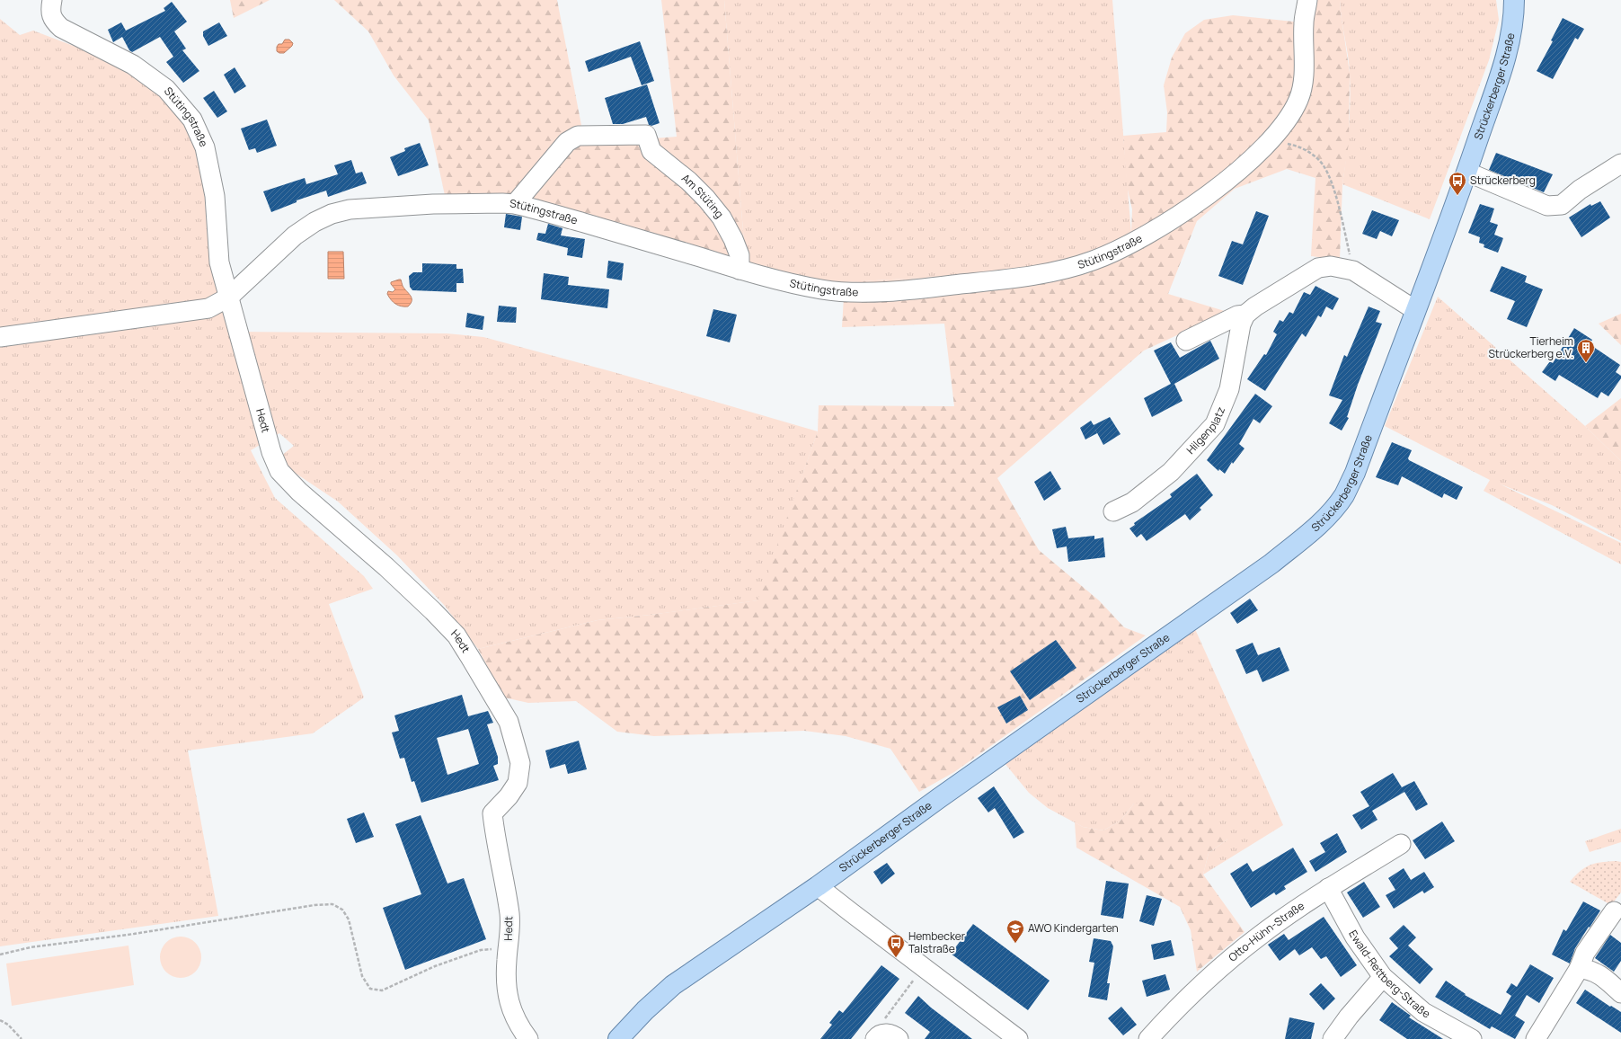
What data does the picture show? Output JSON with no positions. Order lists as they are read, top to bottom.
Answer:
{
  "streets": {
    "main road": ["Strückerberger Straße"],
    "street": [
      "Stütingstraße",
      "Am Stüting",
      "Hedt",
      "Hilgenplatz",
      "Otto-Hühn-Straße",
      "Ewald-Rettberg-Straße"
    ]
  },
  "crossings": [
    ["Stütingstraße", "Am Stüting"],
    ["Stütingstraße", "Hedt"],
    ["Otto-Hühn-Straße", "Ewald-Rettberg-Straße"]
  ],
  "places": {
    "bus stop": ["Strückerberg", "Hembecker Talstraße"],
    "building": ["Tierheim Strückerberg e.V."],
    "school or university": ["AWO Kindergarten"]
  }
}
